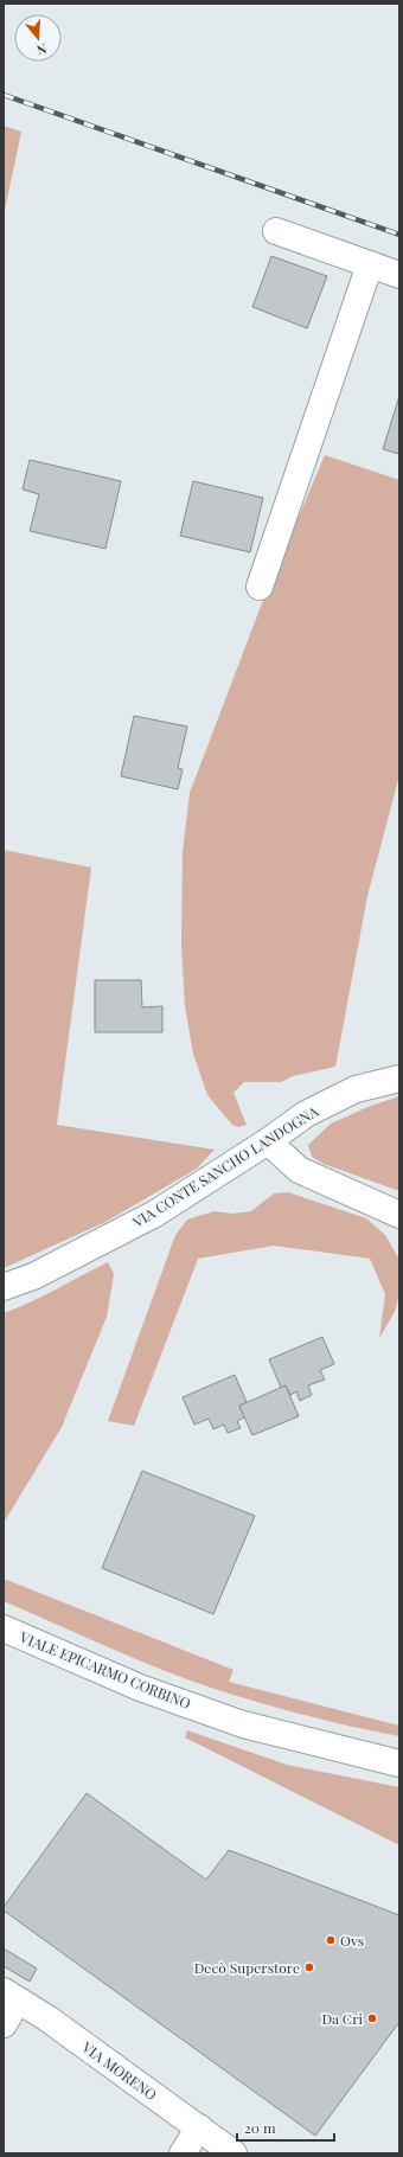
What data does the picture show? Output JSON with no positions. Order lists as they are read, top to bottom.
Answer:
{
  "streets": {
    "main road": ["VIA CONTE SANCHO LANDOGNA", "VIALE EPICARMO CORBINO", "VIA MORENO"]
  },
  "places": ["Ovs", "Decò Superstore", "Da Cri"],
  "scale_bar": "20 m",
  "north": "bottom"
}
